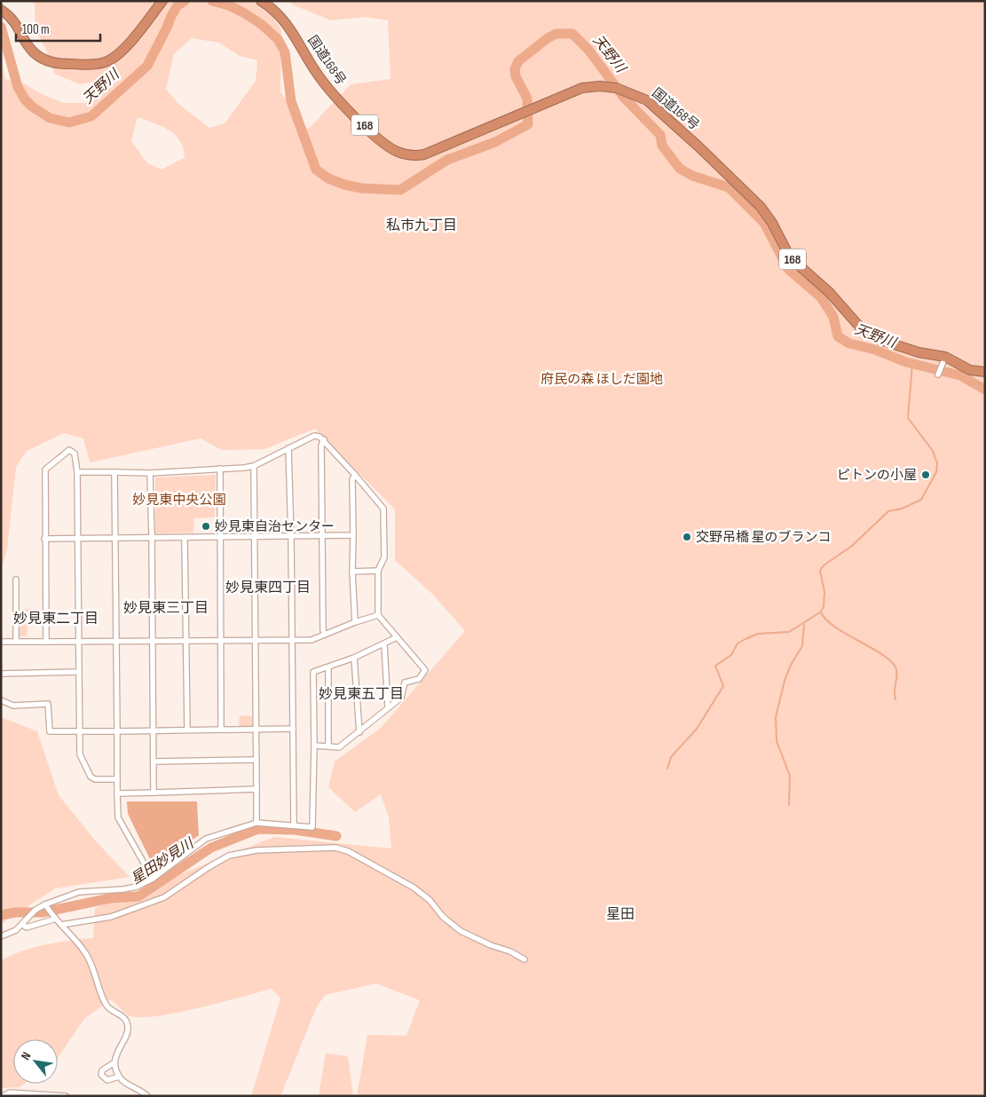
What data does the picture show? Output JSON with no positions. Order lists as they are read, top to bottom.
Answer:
{
  "streets": {
    "highway": ["国道168号", "168"]
  },
  "districts": [
    "私市九丁目",
    "妙見東四丁目",
    "妙見東三丁目",
    "妙見東二丁目",
    "妙見東五丁目",
    "星田"
  ],
  "water": ["天野川", "星田妙見川"],
  "parks": ["府民の森 ほしだ園地", "妙見東中央公園"],
  "places": ["ピトンの小屋", "妙見東自治センター", "交野吊橋 星のブランコ"],
  "scale_bar": "100 m",
  "north": "top left"
}
